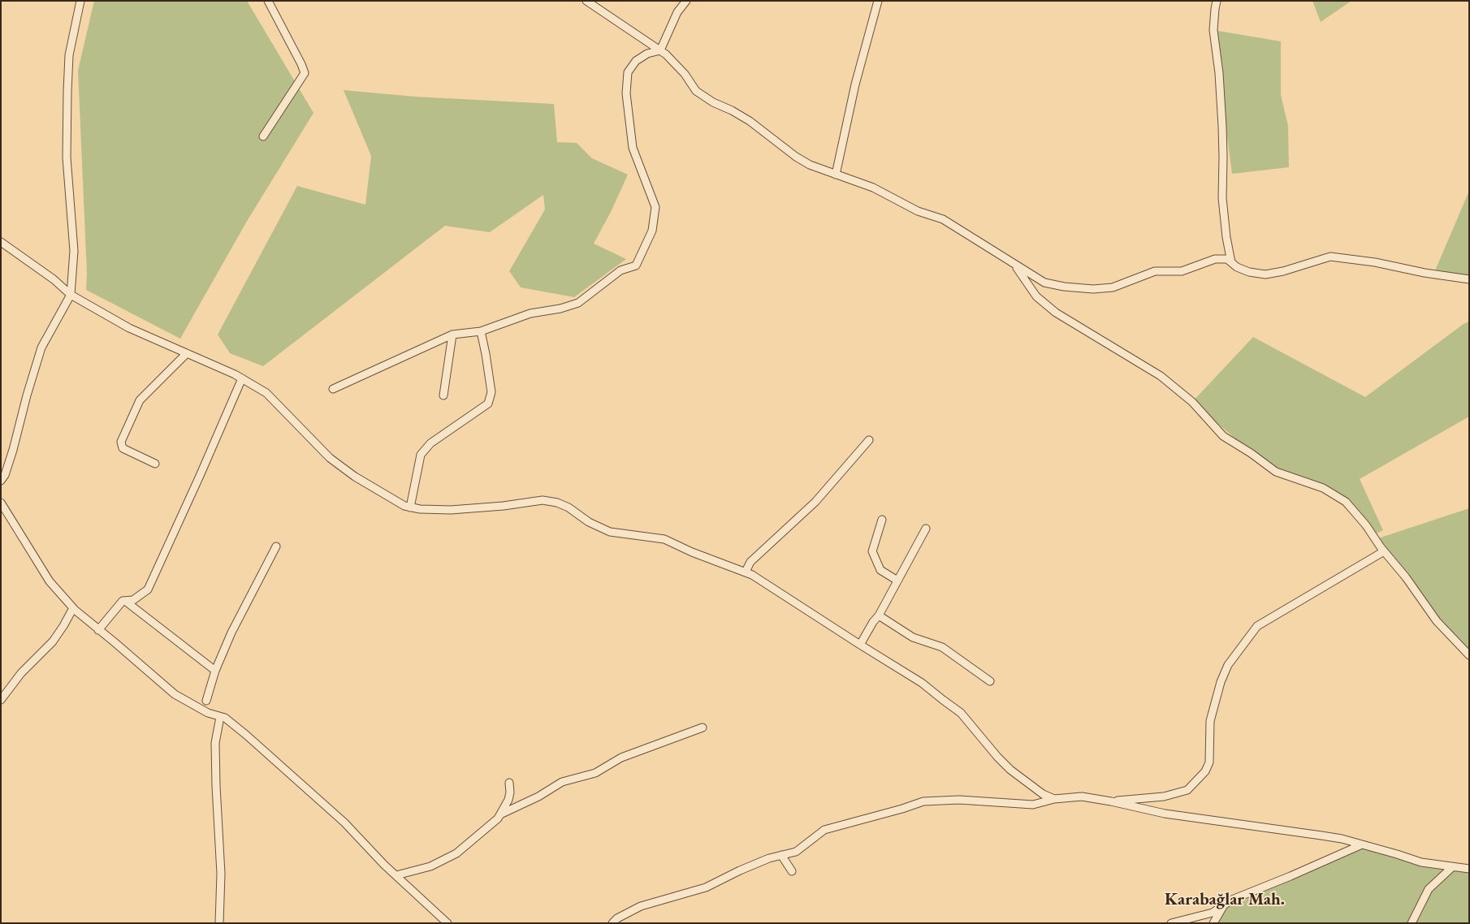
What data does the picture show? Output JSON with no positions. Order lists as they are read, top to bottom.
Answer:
{
  "districts": ["Karabağlar Mah."]
}
